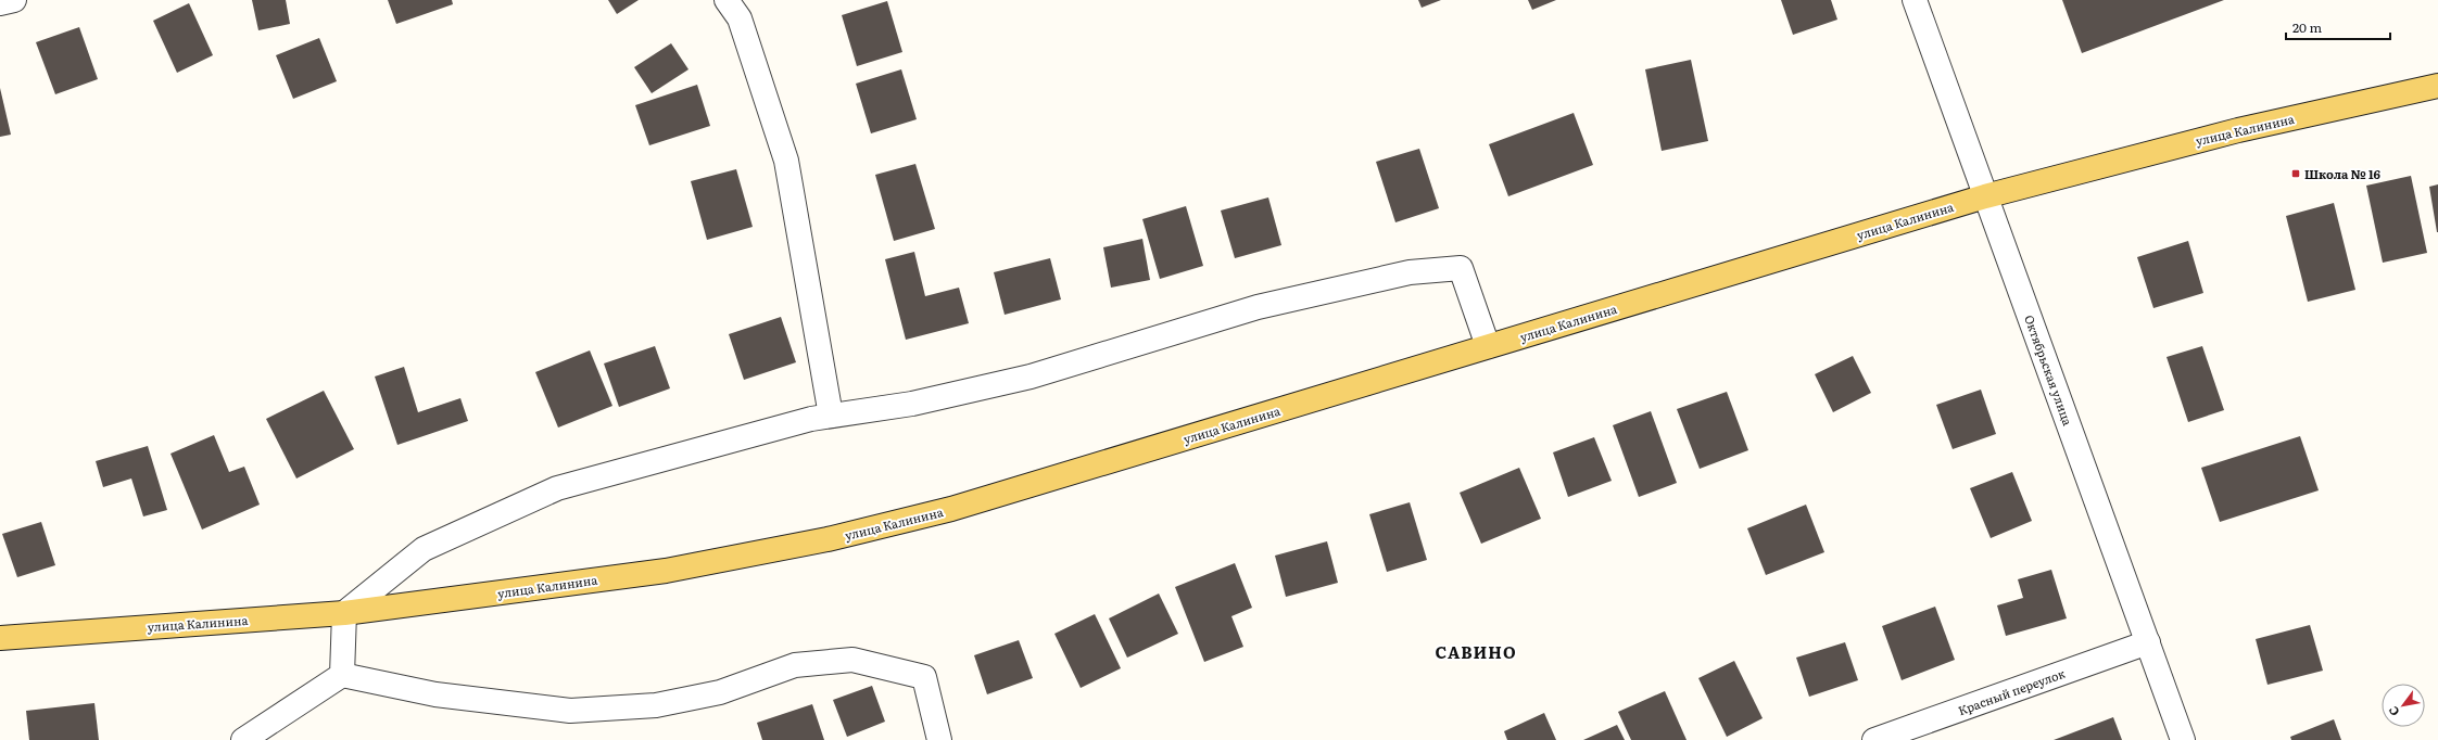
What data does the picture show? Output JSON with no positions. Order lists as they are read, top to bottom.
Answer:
{
  "streets": {
    "main road": ["улица Калинина"],
    "street": ["Октябрьская улица", "Красный переулок"]
  },
  "crossings": [
    ["улица Калинина", "Октябрьская улица"],
    ["Октябрьская улица", "Красный переулок"]
  ],
  "districts": ["САВИНО"],
  "places": {
    "transit": ["Школа № 16"]
  },
  "scale_bar": "20 m",
  "north": "bottom left"
}
